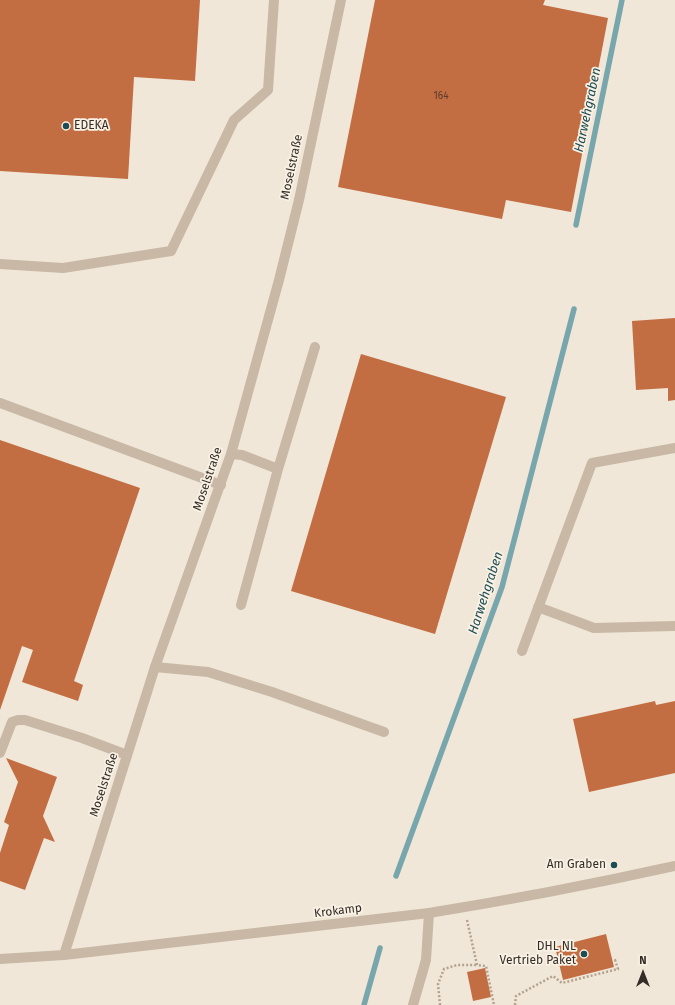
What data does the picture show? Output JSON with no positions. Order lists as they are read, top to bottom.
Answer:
{
  "streets": {
    "street": ["Moselstraße", "Krokamp"]
  },
  "crossings": [
    ["Moselstraße", "Krokamp"]
  ],
  "water": ["Harwehgraben"],
  "places": ["EDEKA", "Am Graben", "DHL NL Vertrieb Paket"],
  "house_numbers": ["164"],
  "north": "top"
}
